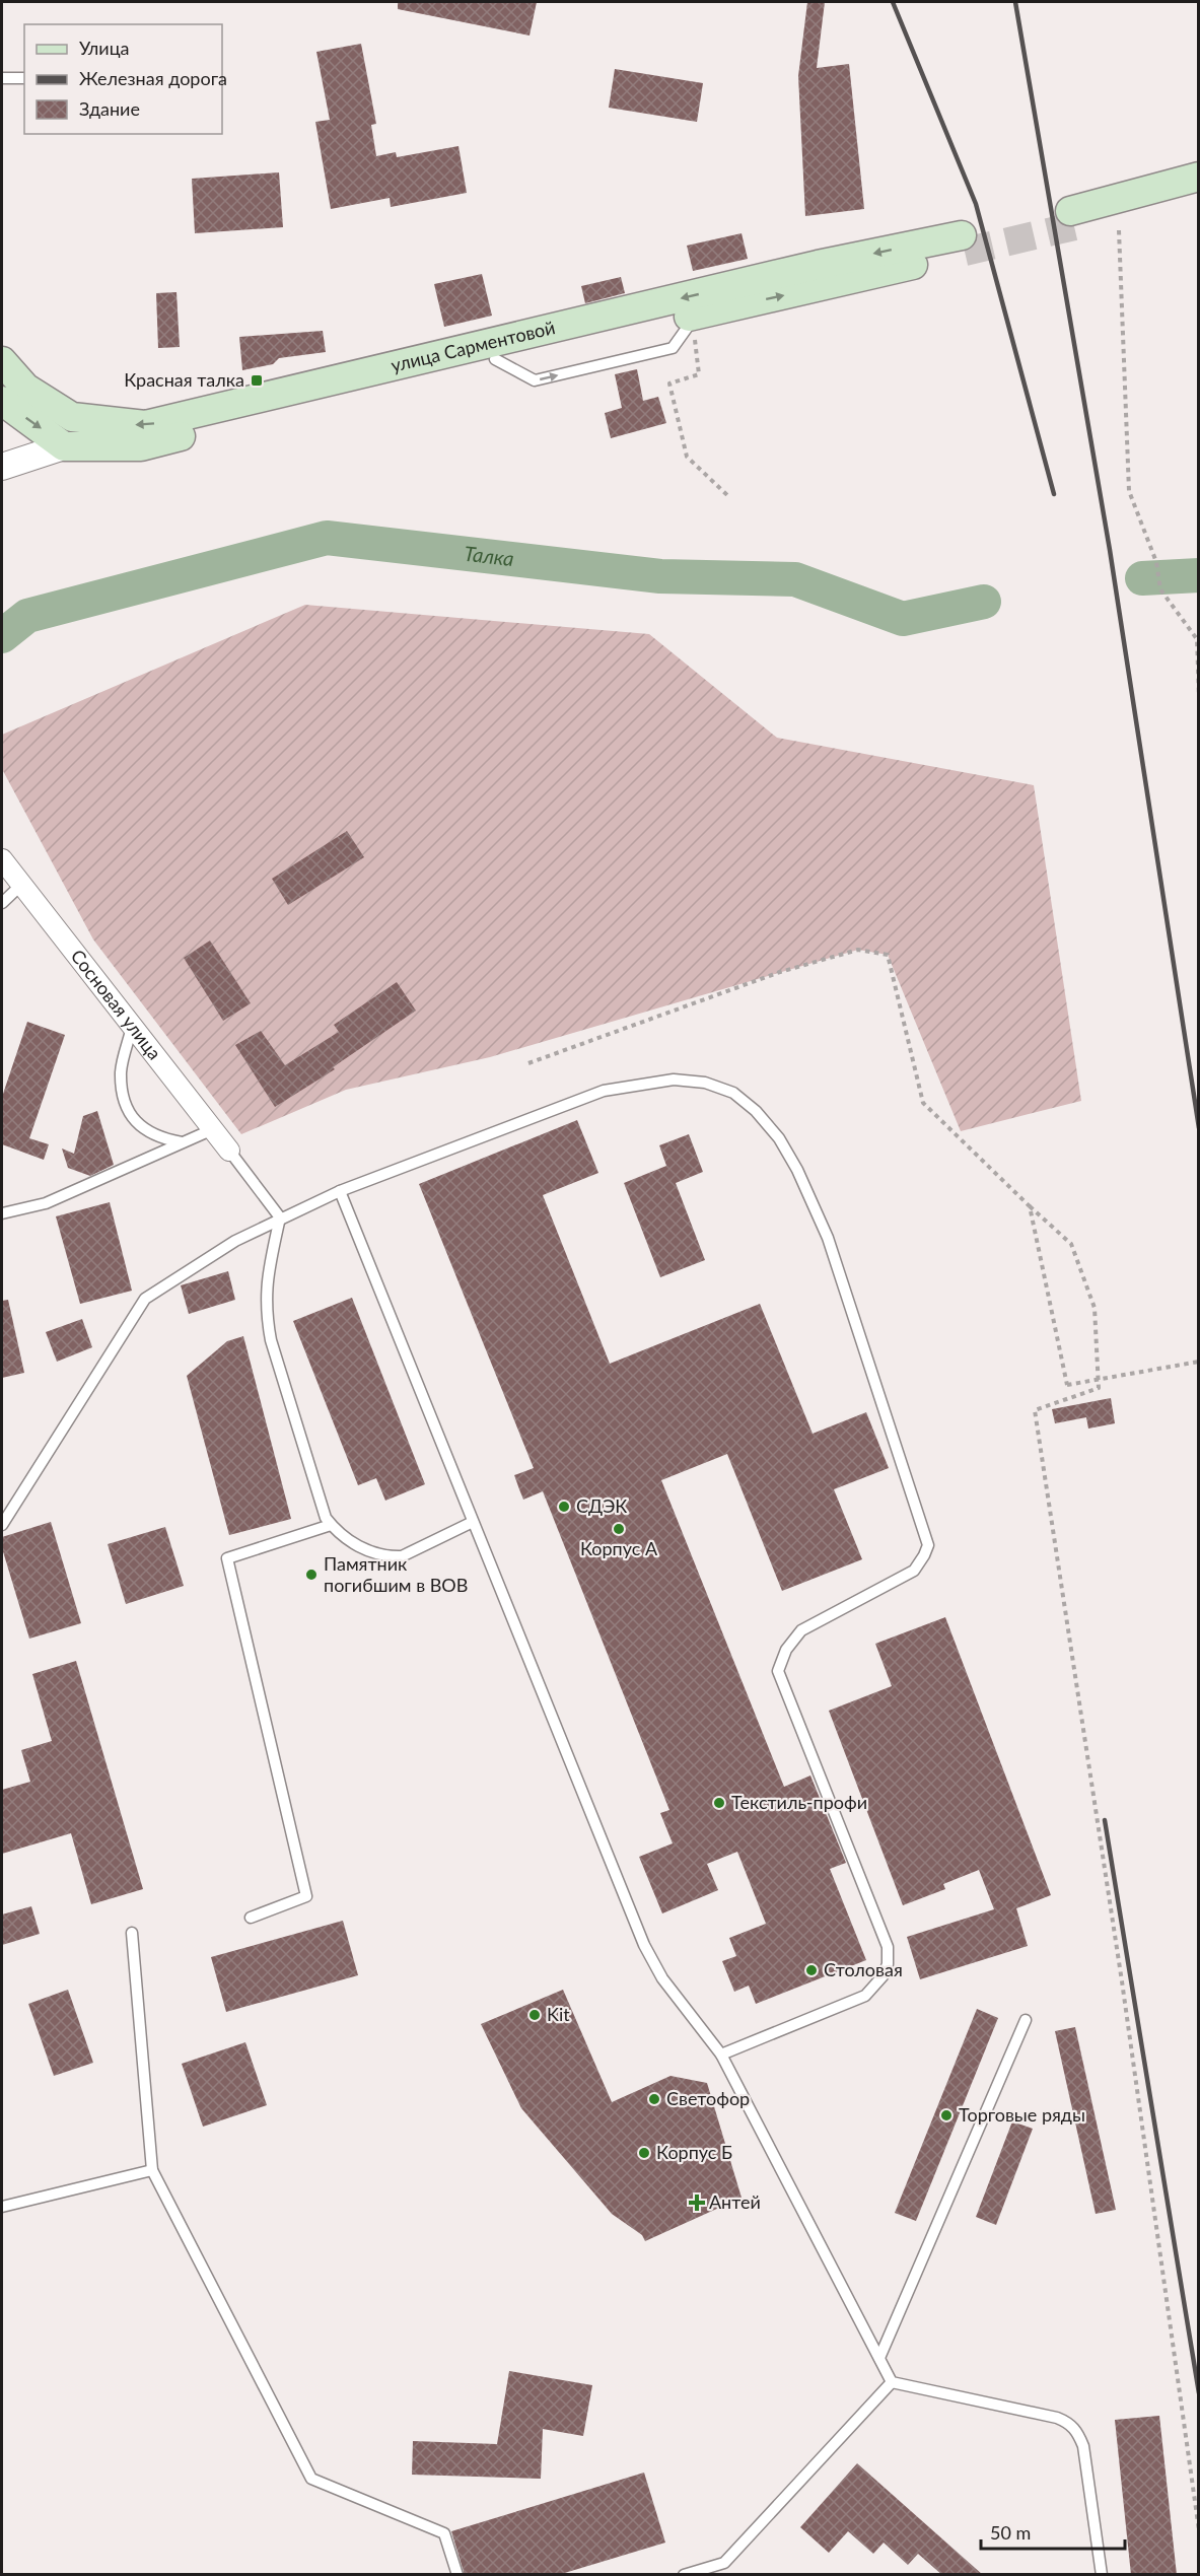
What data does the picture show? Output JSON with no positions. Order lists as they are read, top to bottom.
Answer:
{
  "streets": {
    "main road": ["улица Сарментовой"],
    "street": ["Сосновая улица"]
  },
  "water": ["Талка"],
  "places": {
    "transit": ["Красная талка"],
    "other": [
      "СДЭК",
      "Корпус А",
      "Памятник погибшим в ВОВ",
      "Текстиль-профи",
      "Столовая",
      "Kit",
      "Светофор",
      "Торговые ряды",
      "Корпус Б"
    ],
    "health": ["Антей"]
  },
  "legend": ["Улица", "Железная дорога", "Здание"],
  "scale_bar": "50 m"
}
